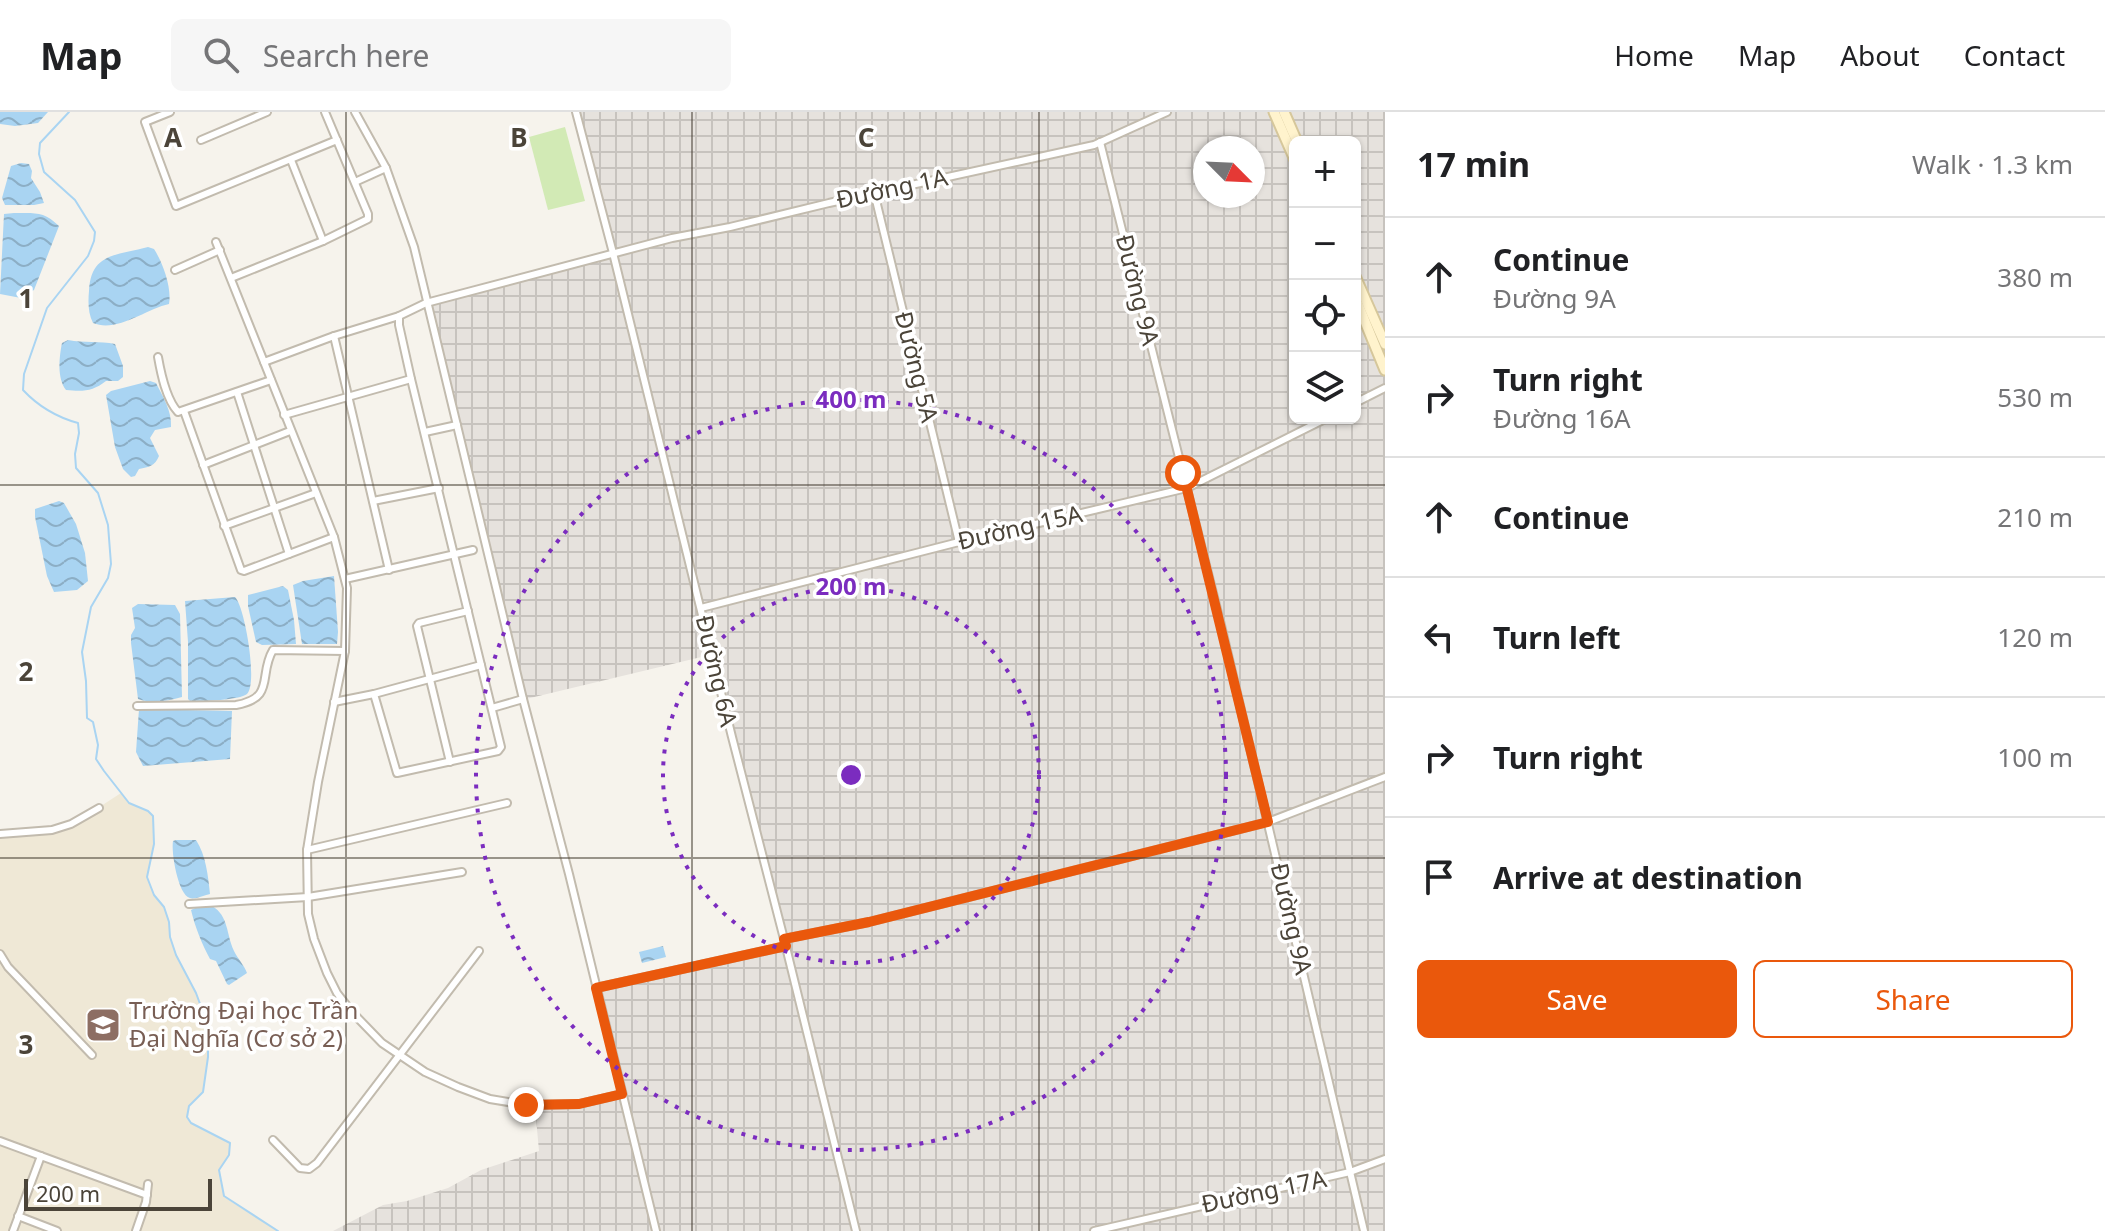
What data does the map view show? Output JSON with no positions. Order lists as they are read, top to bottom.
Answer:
{
  "streets": {
    "street": [
      "Đường 1A",
      "Đường 9A",
      "Đường 5A",
      "Đường 15A",
      "Đường 6A",
      "Đường 17A"
    ]
  },
  "crossings": [
    ["Đường 1A", "Đường 9A"],
    ["Đường 1A", "Đường 5A"],
    ["Đường 1A", "Đường 6A"],
    ["Đường 9A", "Đường 15A"],
    ["Đường 9A", "Đường 17A"],
    ["Đường 5A", "Đường 15A"],
    ["Đường 15A", "Đường 6A"]
  ],
  "places": {
    "school or university": ["Trường Đại học Trần Đại Nghĩa (Cơ sở 2)"]
  },
  "scale_bar": "200 m",
  "north": "bottom right",
  "page": {
    "header": "Map",
    "search": "Search here",
    "nav": [
      "Home",
      "Map",
      "About",
      "Contact"
    ],
    "heading": ["17 min", "Walk · 1.3 km"],
    "map_buttons": ["+", "−"],
    "list": [
      ["Continue", "Đường 9A", "380 m"],
      ["Turn right", "Đường 16A", "530 m"],
      ["Continue", "210 m"],
      ["Turn left", "120 m"],
      ["Turn right", "100 m"],
      "Arrive at destination"
    ],
    "buttons": ["Save", "Share"],
    "scale": "200 m"
  },
  "grid": {
    "columns": ["A", "B", "C"],
    "rows": ["1", "2", "3"]
  },
  "rings": ["400 m", "200 m"]
}
